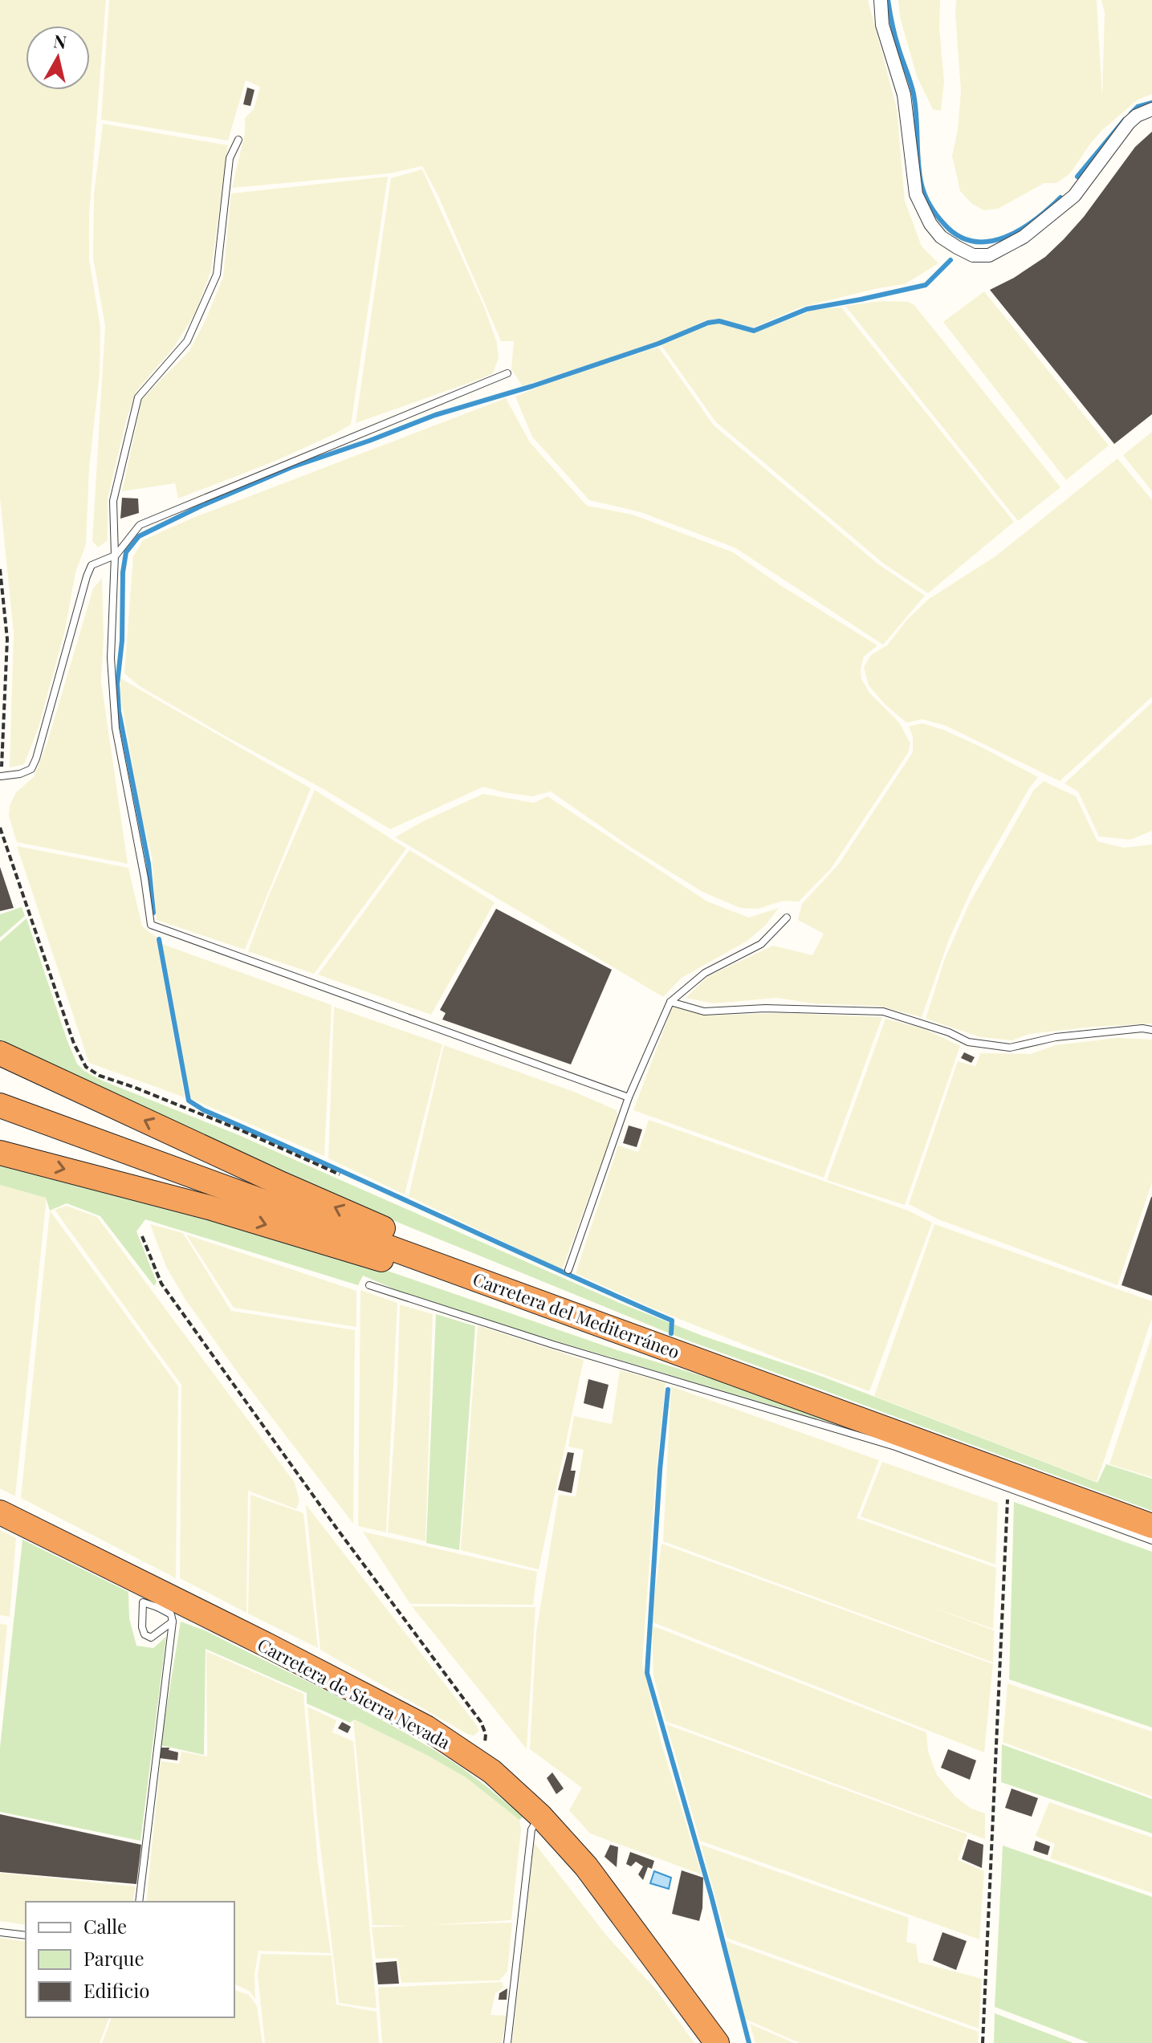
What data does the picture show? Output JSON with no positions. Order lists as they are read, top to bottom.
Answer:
{
  "streets": {
    "highway": ["Carretera del Mediterráneo", "Carretera de Sierra Nevada"]
  },
  "legend": ["Calle", "Parque", "Edificio"],
  "north": "top"
}
